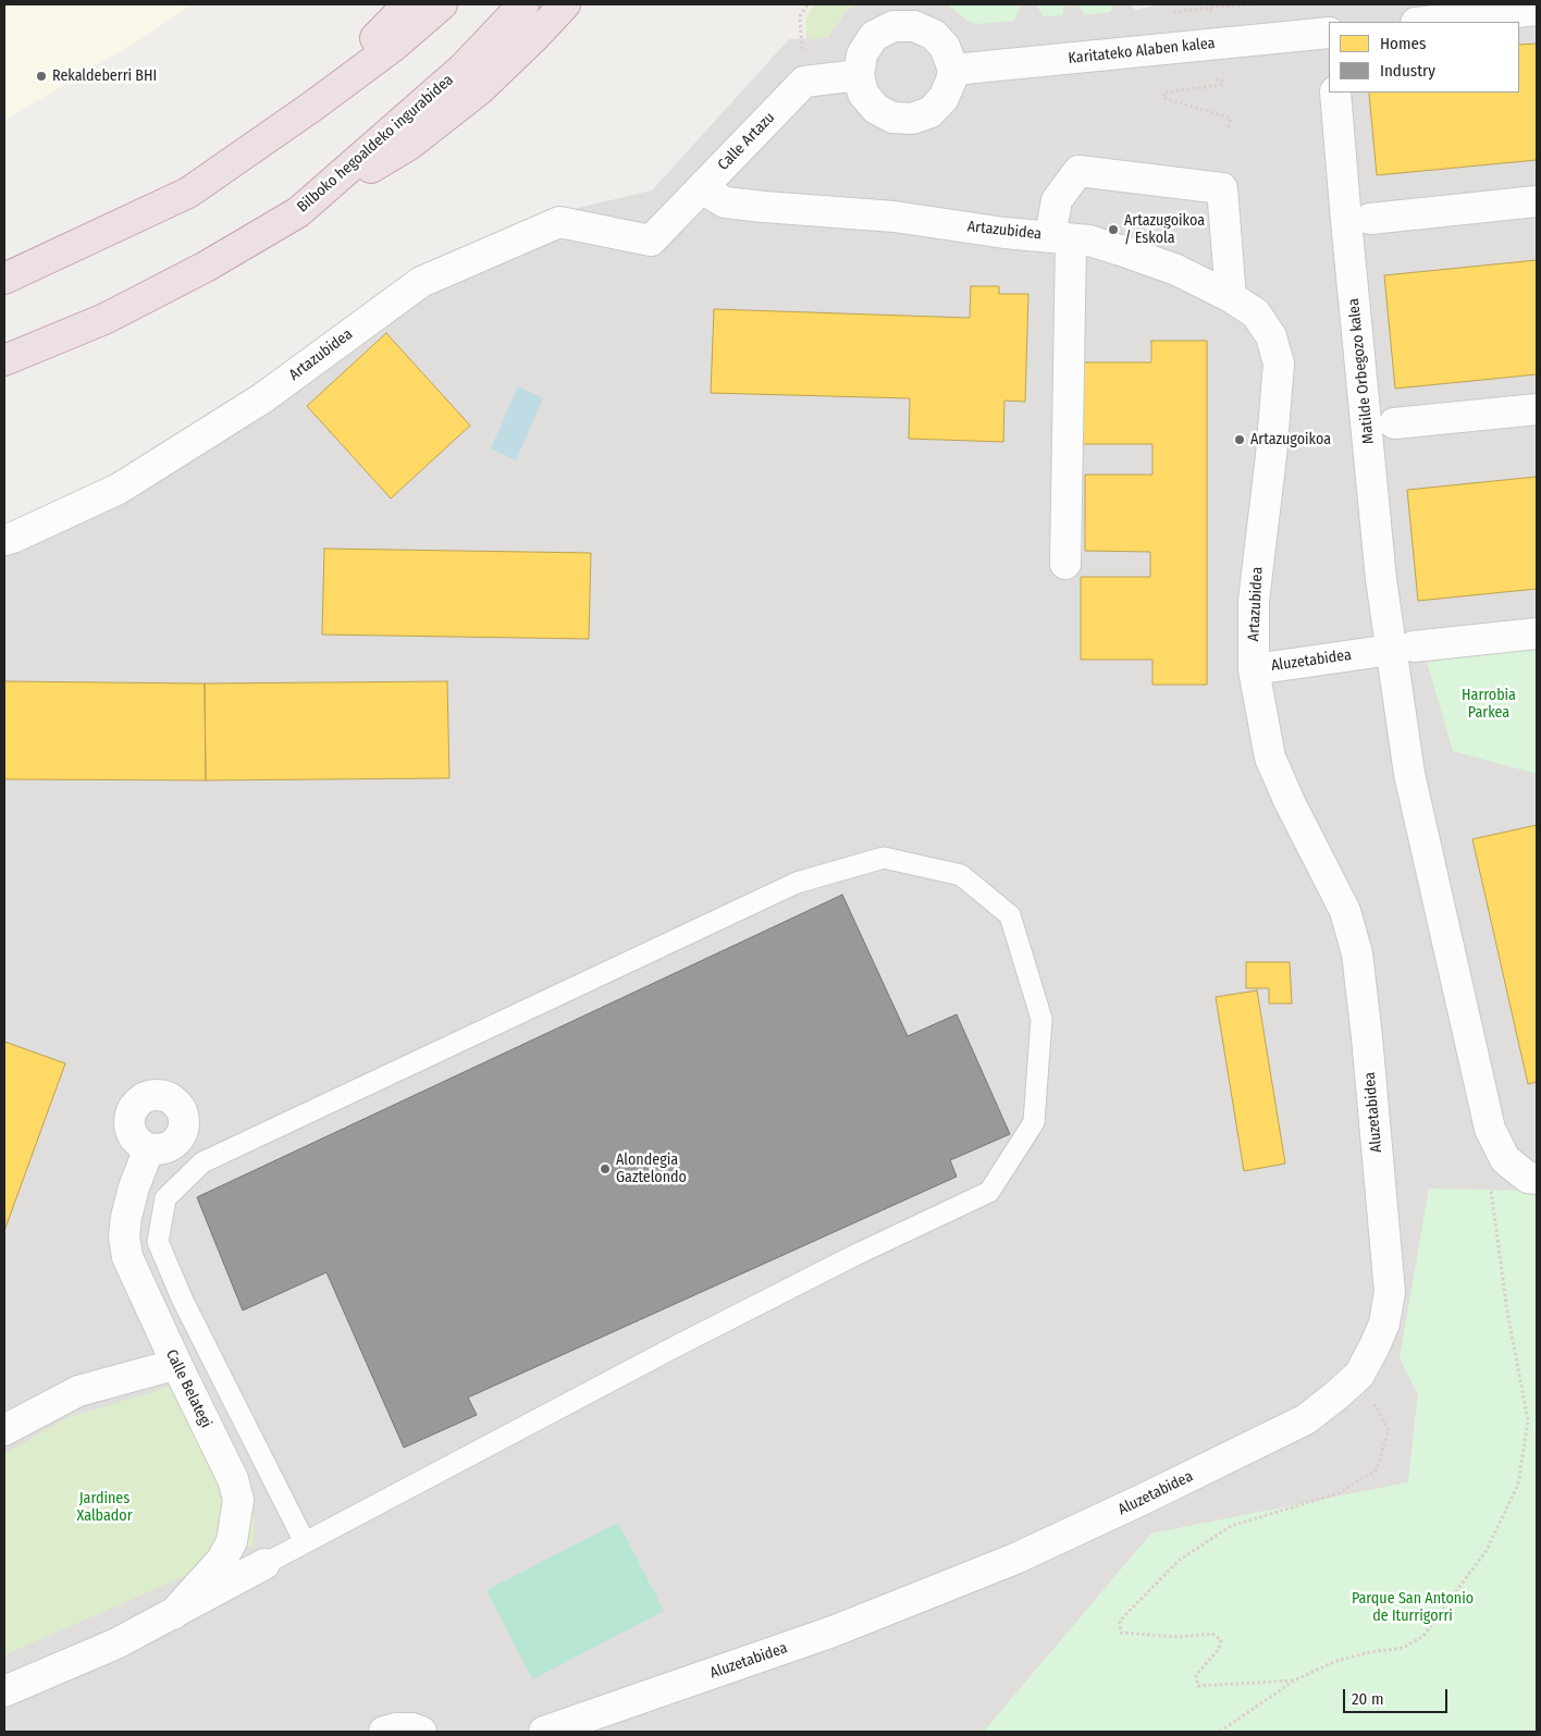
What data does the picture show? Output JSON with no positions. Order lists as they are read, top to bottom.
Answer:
{
  "streets": {
    "highway": ["Bilboko hegoaldeko ingurabidea"],
    "street": [
      "Karitateko Alaben kalea",
      "Calle Artazu",
      "Artazubidea",
      "Matilde Orbegozo kalea",
      "Aluzetabidea",
      "Calle Belategi"
    ]
  },
  "crossings": [
    ["Calle Artazu", "Artazubidea"],
    ["Artazubidea", "Aluzetabidea"],
    ["Matilde Orbegozo kalea", "Aluzetabidea"]
  ],
  "parks": ["Harrobia Parkea", "Jardines Xalbador", "Parque San Antonio de Iturrigorri"],
  "places": [
    "Rekaldeberri BHI",
    "Artazugoikoa / Eskola",
    "Artazugoikoa",
    "Alondegia Gaztelondo"
  ],
  "legend": ["Homes", "Industry"],
  "scale_bar": "20 m"
}
